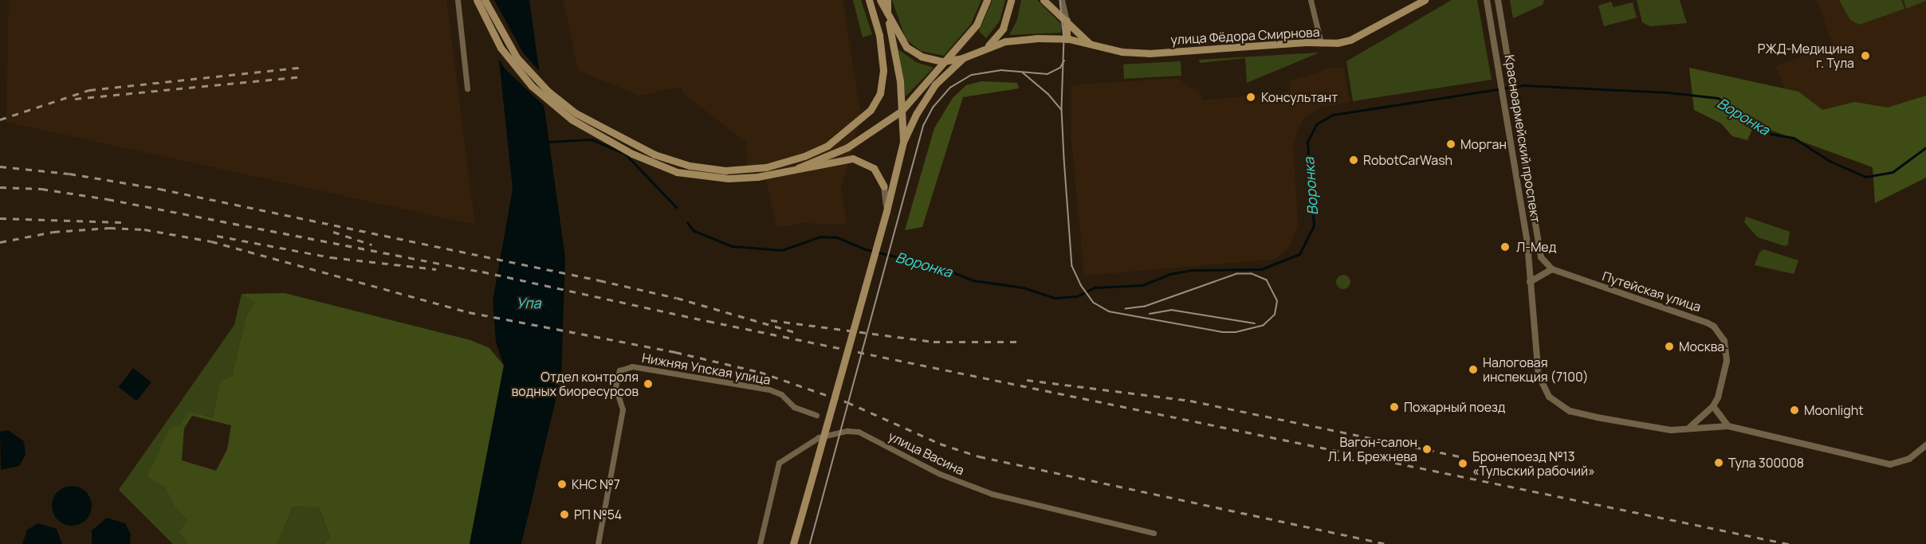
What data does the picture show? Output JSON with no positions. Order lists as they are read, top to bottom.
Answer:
{
  "streets": {
    "main road": ["улица Фёдора Смирнова"],
    "street": [
      "Красноармейский проспект",
      "Путейская улица",
      "Нижняя Упская улица",
      "улица Васина"
    ]
  },
  "crossings": [
    ["Красноармейский проспект", "Путейская улица"]
  ],
  "water": ["Воронка", "Упа"],
  "places": [
    "РЖД-Медицина г. Тула",
    "Консультант",
    "Морган",
    "RobotCarWash",
    "Л-Мед",
    "Москва",
    "Налоговая инспекция (7100)",
    "Отдел контроля водных биоресурсов",
    "Пожарный поезд",
    "Moonlight",
    "Вагон-салон Л. И. Брежнева",
    "Тула 300008",
    "Бронепоезд №13 «Тульский рабочий»",
    "КНС №7",
    "РП №54"
  ]
}
